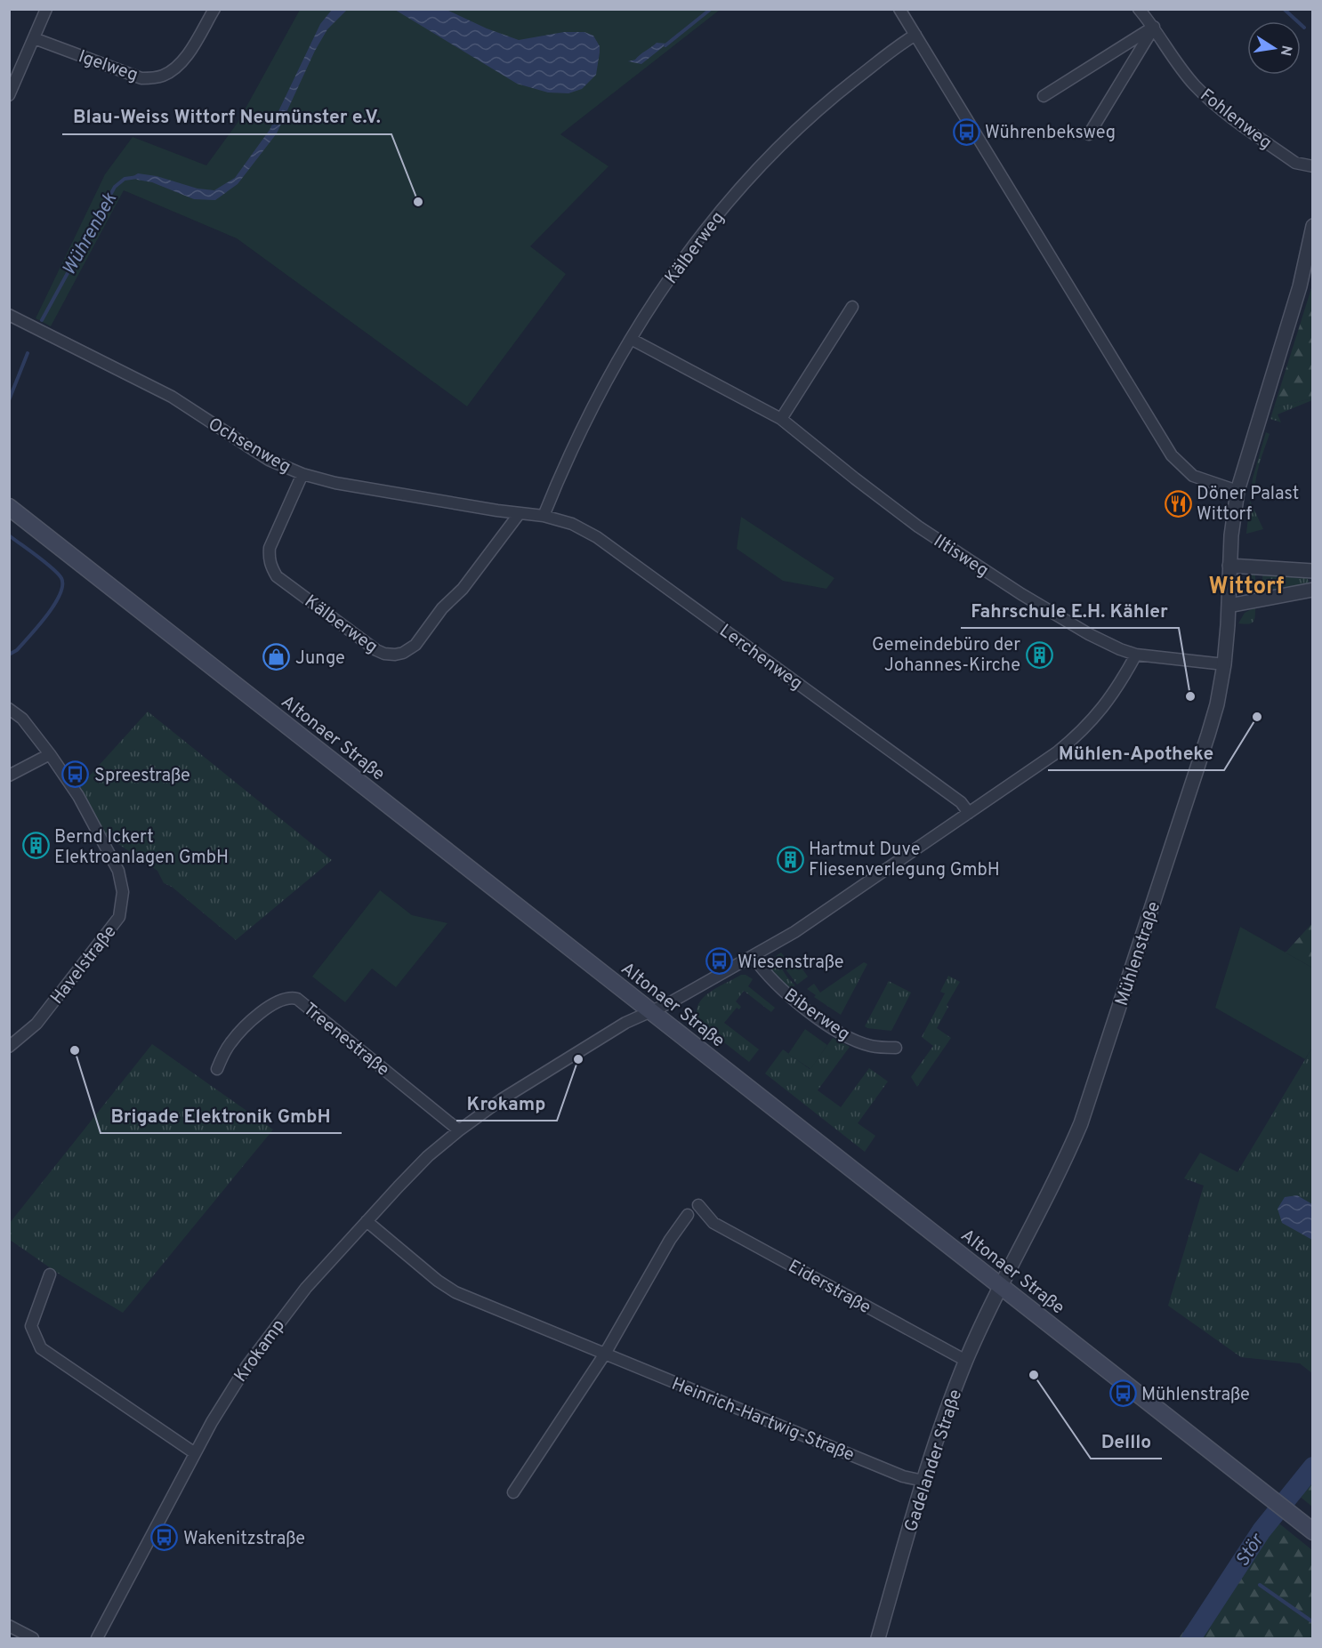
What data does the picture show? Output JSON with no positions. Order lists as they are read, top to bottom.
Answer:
{
  "streets": {
    "main road": ["Altonaer Straße"],
    "street": [
      "Igelweg",
      "Fohlenweg",
      "Kälberweg",
      "Ochsenweg",
      "Iltisweg",
      "Lerchenweg",
      "Mühlenstraße",
      "Havelstraße",
      "Biberweg",
      "Treenestraße",
      "Eiderstraße",
      "Krokamp",
      "Heinrich-Hartwig-Straße",
      "Gadelander Straße"
    ]
  },
  "crossings": [
    ["Kälberweg", "Ochsenweg"],
    ["Kälberweg", "Iltisweg"],
    ["Kälberweg", "Lerchenweg"],
    ["Ochsenweg", "Lerchenweg"],
    ["Iltisweg", "Mühlenstraße"],
    ["Altonaer Straße", "Mühlenstraße"],
    ["Altonaer Straße", "Krokamp"],
    ["Altonaer Straße", "Gadelander Straße"],
    ["Mühlenstraße", "Gadelander Straße"],
    ["Treenestraße", "Krokamp"],
    ["Eiderstraße", "Gadelander Straße"],
    ["Krokamp", "Heinrich-Hartwig-Straße"],
    ["Heinrich-Hartwig-Straße", "Gadelander Straße"]
  ],
  "districts": ["Wittorf"],
  "water": ["Wührenbek", "Stör"],
  "places": {
    "bus stop": [
      "Wührenbeksweg",
      "Spreestraße",
      "Wiesenstraße",
      "Mühlenstraße",
      "Wakenitzstraße"
    ],
    "other": [
      "Blau-Weiss Wittorf Neumünster e.V.",
      "Fahrschule E.H. Kähler",
      "Mühlen-Apotheke",
      "Brigade Elektronik GmbH",
      "Krokamp",
      "Delllo"
    ],
    "restaurant": ["Döner Palast Wittorf"],
    "building": ["Gemeindebüro der Johannes-Kirche", "Bernd Ickert Elektroanlagen GmbH", "Hartmut Duve Fliesenverlegung GmbH"],
    "shop": ["Junge"]
  },
  "north": "right"
}
